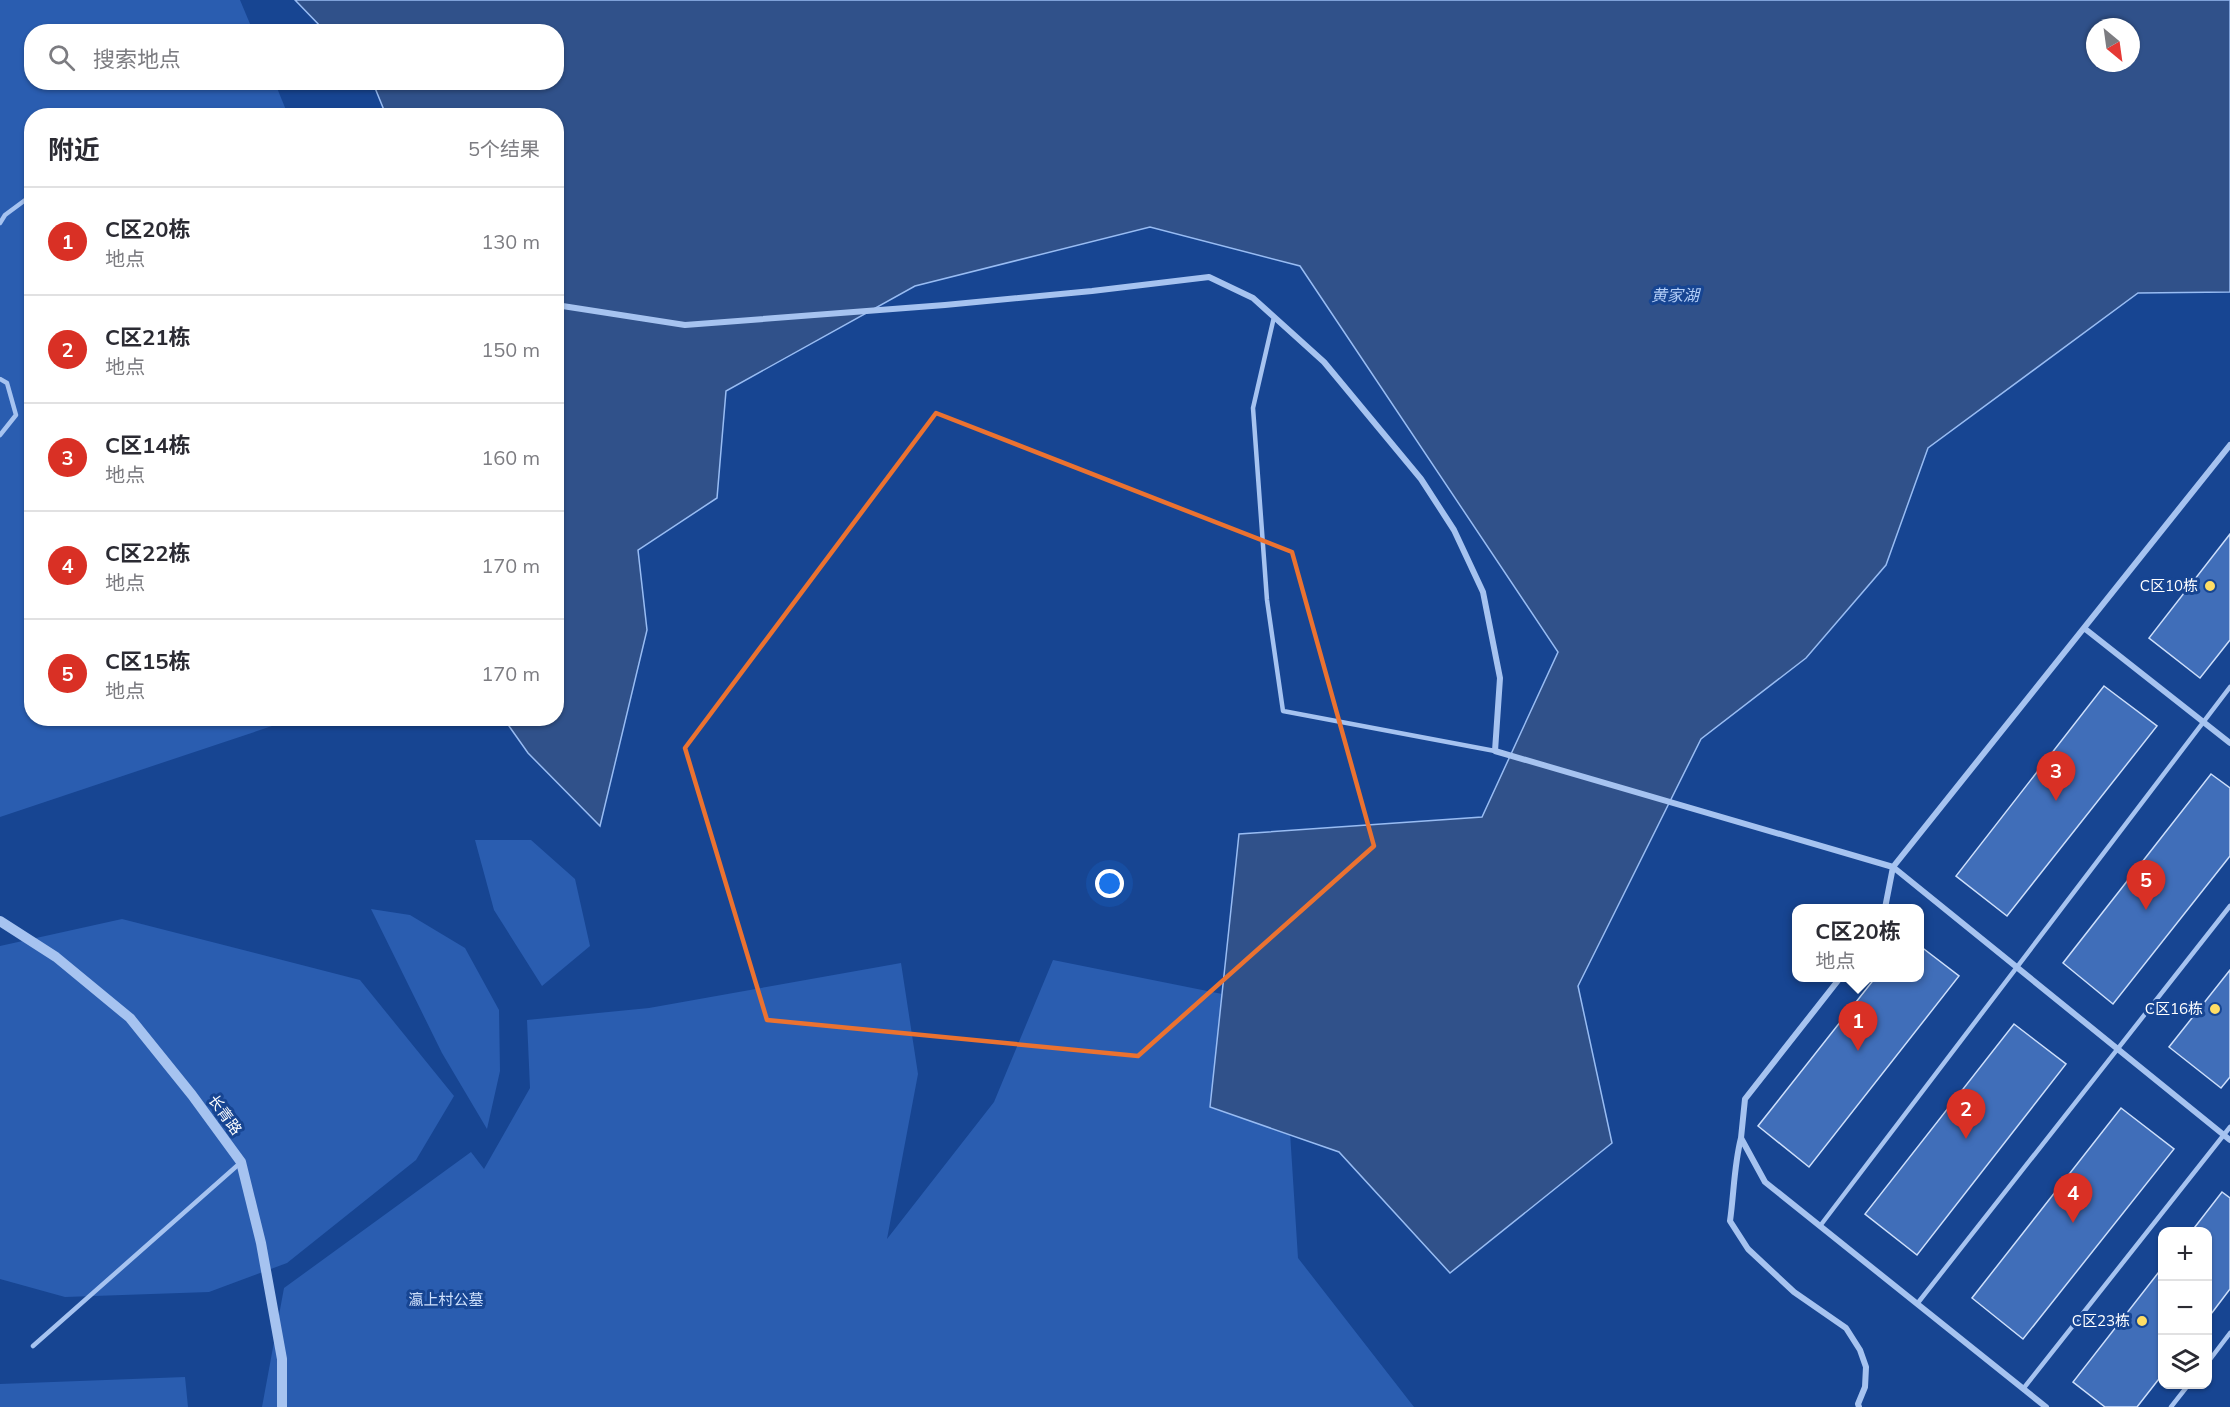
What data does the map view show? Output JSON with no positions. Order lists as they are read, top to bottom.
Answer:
{
  "streets": {
    "street": ["长青路"]
  },
  "water": ["黄家湖"],
  "parks": ["瀛上村公墓"],
  "places": ["C区10栋", "C区16栋", "C区23栋"],
  "north": "bottom right",
  "page": {
    "search": "搜索地点",
    "heading": ["附近", "5个结果"],
    "list": [
      {
        "mark": "1",
        "name": "C区20栋",
        "note": "地点",
        "value": "130 m"
      },
      {
        "mark": "2",
        "name": "C区21栋",
        "note": "地点",
        "value": "150 m"
      },
      {
        "mark": "3",
        "name": "C区14栋",
        "note": "地点",
        "value": "160 m"
      },
      {
        "mark": "4",
        "name": "C区22栋",
        "note": "地点",
        "value": "170 m"
      },
      {
        "mark": "5",
        "name": "C区15栋",
        "note": "地点",
        "value": "170 m"
      }
    ],
    "pins": [
      "3",
      "5",
      "1",
      "2",
      "4"
    ],
    "popup": ["C区20栋", "地点"],
    "map_buttons": ["+", "−"]
  }
}
